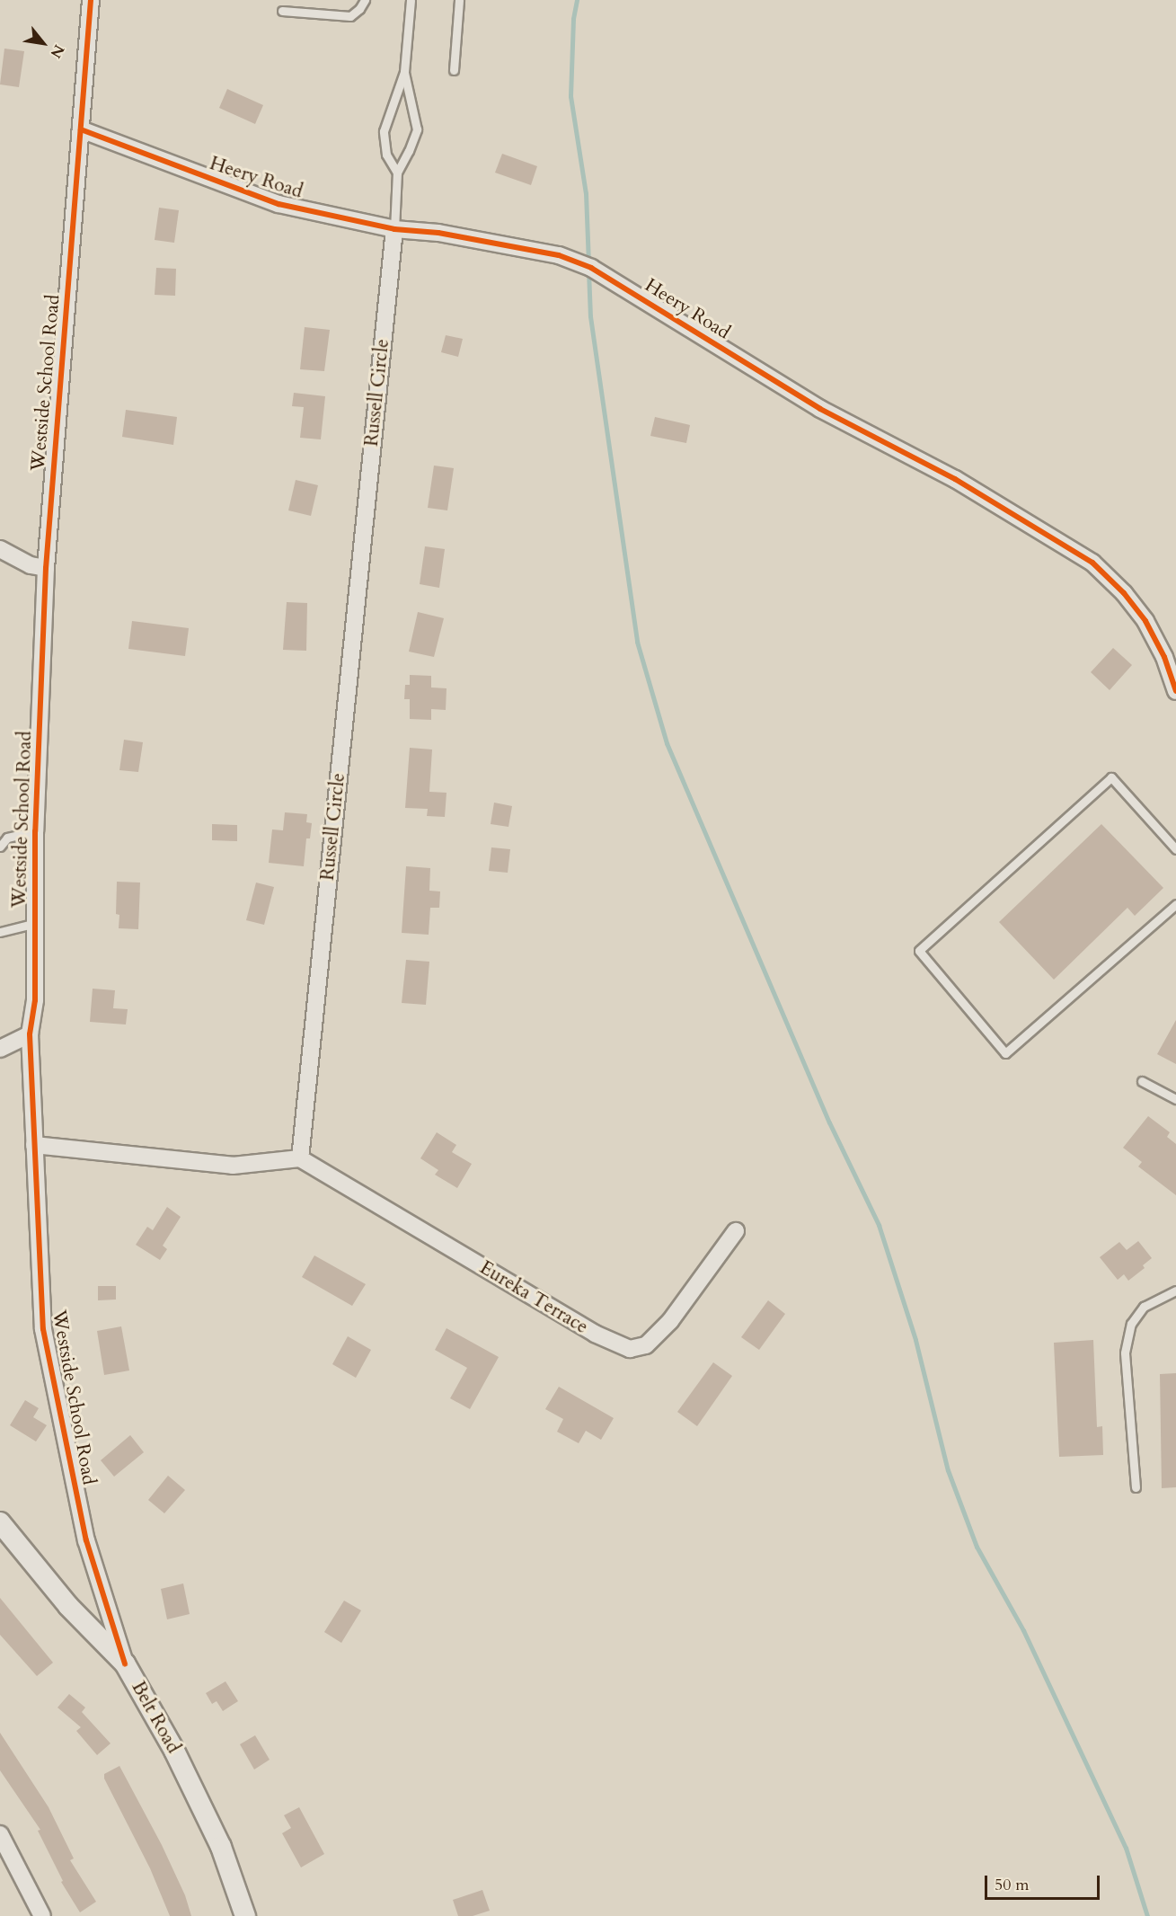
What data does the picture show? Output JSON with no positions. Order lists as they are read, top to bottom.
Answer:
{
  "streets": {
    "street": [
      "Heery Road",
      "Westside School Road",
      "Russell Circle",
      "Eureka Terrace",
      "Belt Road"
    ]
  },
  "crossings": [
    ["Heery Road", "Westside School Road"],
    ["Heery Road", "Russell Circle"],
    ["Westside School Road", "Belt Road"],
    ["Russell Circle", "Eureka Terrace"]
  ],
  "scale_bar": "50 m",
  "north": "bottom right"
}
